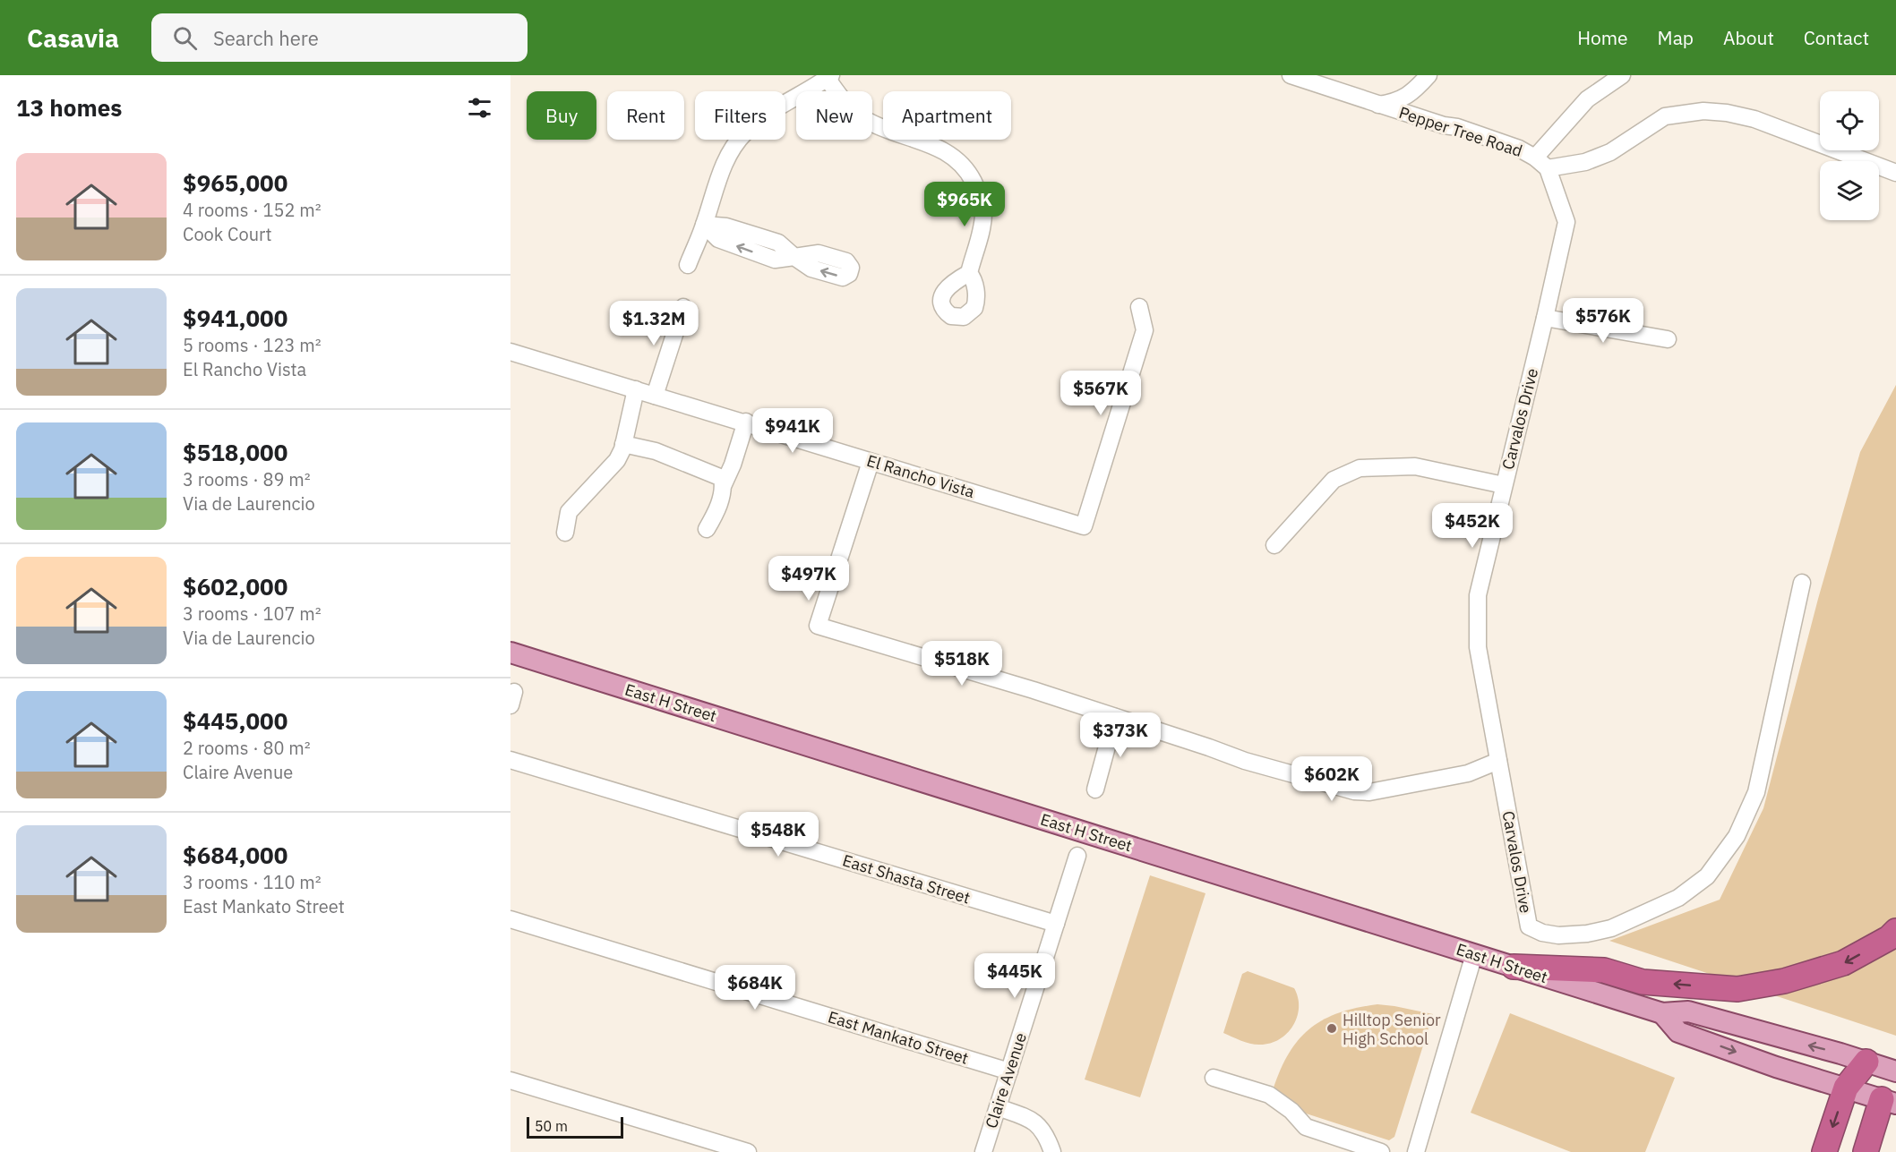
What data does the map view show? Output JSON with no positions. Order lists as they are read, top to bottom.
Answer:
{
  "streets": {
    "main road": ["East H Street"],
    "street": [
      "Pepper Tree Road",
      "Carvalos Drive",
      "El Rancho Vista",
      "East Shasta Street",
      "East Mankato Street",
      "Claire Avenue"
    ]
  },
  "crossings": [
    ["Pepper Tree Road", "Carvalos Drive"],
    ["East Shasta Street", "Claire Avenue"],
    ["East Mankato Street", "Claire Avenue"]
  ],
  "places": ["Hilltop Senior High School"],
  "scale_bar": "50 m",
  "page": {
    "header": "Casavia",
    "search": "Search here",
    "nav": [
      "Home",
      "Map",
      "About",
      "Contact"
    ],
    "heading": "13 homes",
    "chip": [
      "Buy",
      "Rent",
      "Filters",
      "New",
      "Apartment"
    ],
    "list": [
      {
        "name": "$965,000",
        "note": "4 rooms · 152 m² · Cook Court"
      },
      {
        "name": "$941,000",
        "note": "5 rooms · 123 m² · El Rancho Vista"
      },
      {
        "name": "$518,000",
        "note": "3 rooms · 89 m² · Via de Laurencio"
      },
      {
        "name": "$602,000",
        "note": "3 rooms · 107 m² · Via de Laurencio"
      },
      {
        "name": "$445,000",
        "note": "2 rooms · 80 m² · Claire Avenue"
      },
      {
        "name": "$684,000",
        "note": "3 rooms · 110 m² · East Mankato Street"
      }
    ],
    "price": [
      "$965K",
      "$576K",
      "$1.32M",
      "$567K",
      "$941K",
      "$452K",
      "$497K",
      "$518K",
      "$373K",
      "$602K",
      "$548K",
      "$445K",
      "$684K"
    ],
    "scale": "50 m"
  }
}
